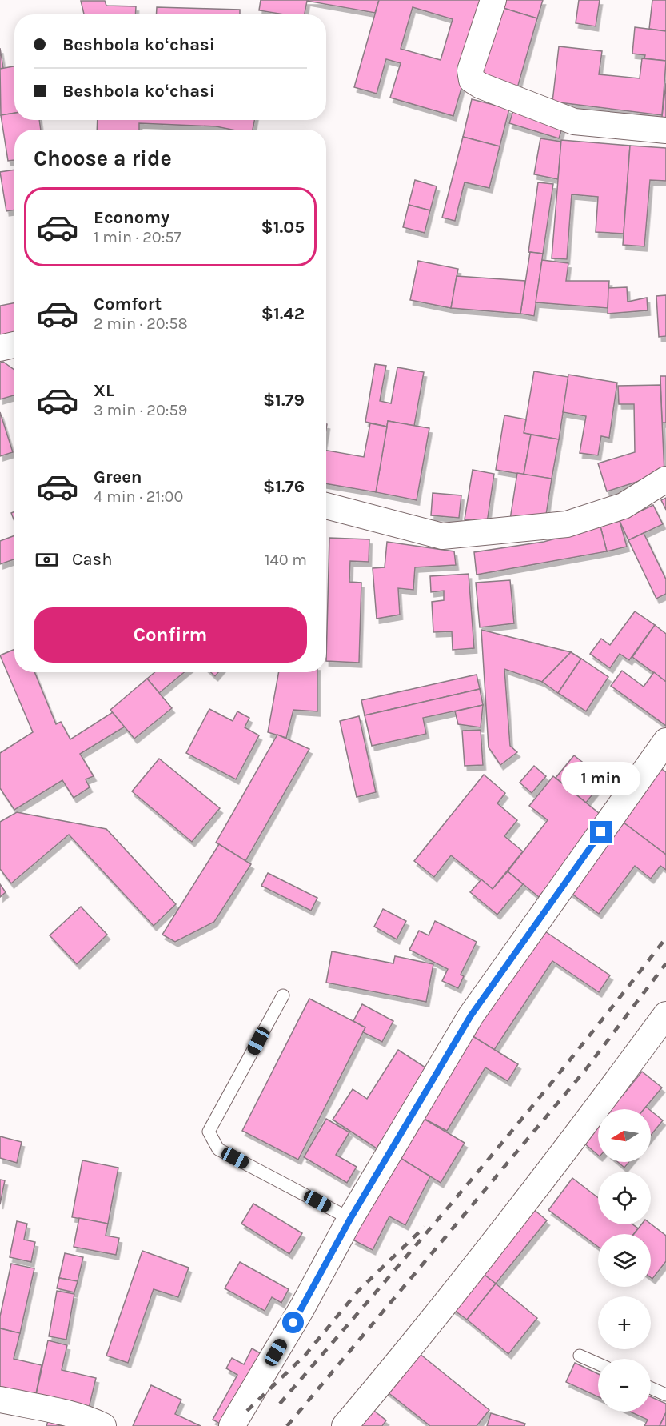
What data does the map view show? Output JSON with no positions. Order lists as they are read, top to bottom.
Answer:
{
  "north": "left",
  "page": {
    "banner": ["Beshbola koʻchasi", "Beshbola koʻchasi"],
    "heading": "Choose a ride",
    "list": [
      {
        "name": "Economy",
        "note": "1 min · 20:57",
        "value": "$1.05"
      },
      {
        "name": "Comfort",
        "note": "2 min · 20:58",
        "value": "$1.42"
      },
      {
        "name": "XL",
        "note": "3 min · 20:59",
        "value": "$1.79"
      },
      {
        "name": "Green",
        "note": "4 min · 21:00",
        "value": "$1.76"
      }
    ],
    "pay": ["Cash", "140 m"],
    "buttons": "Confirm",
    "bubble": "1 min",
    "map_buttons": ["+", "−"]
  }
}
